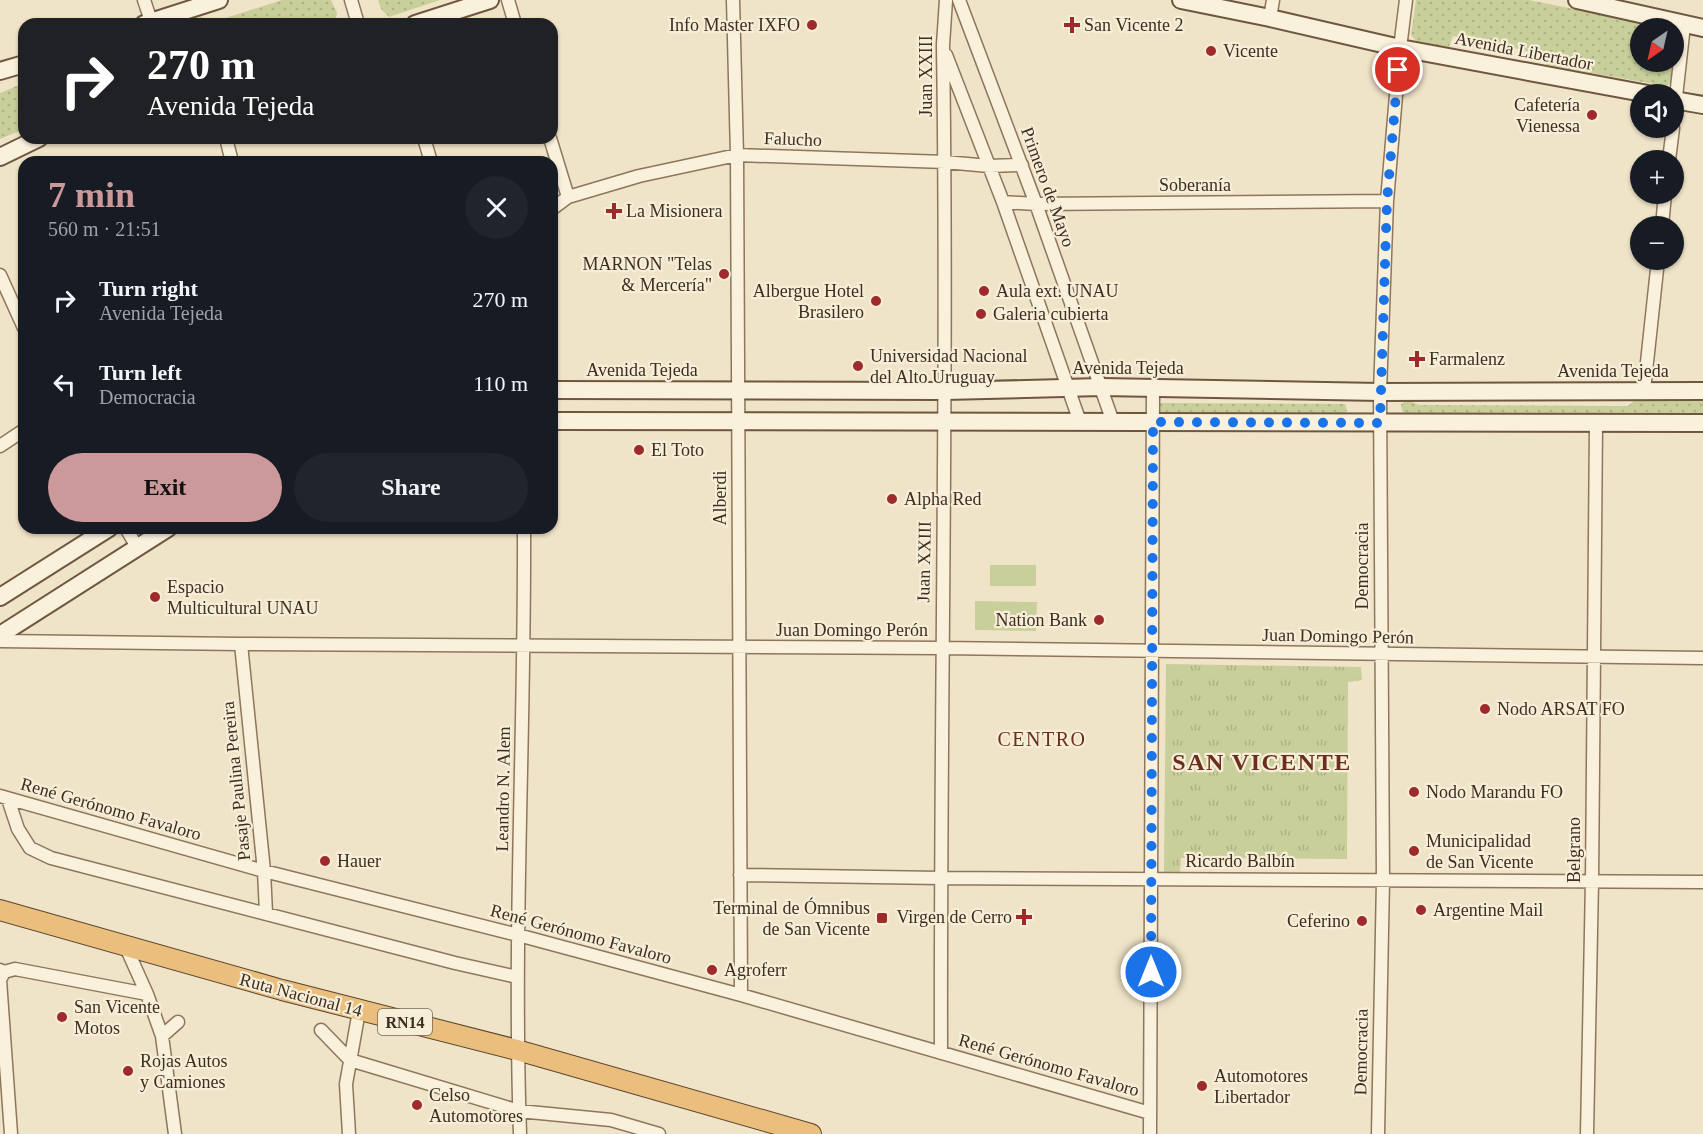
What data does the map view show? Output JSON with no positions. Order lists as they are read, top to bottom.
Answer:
{
  "streets": {
    "highway": ["Ruta Nacional 14", "RN14"],
    "main road": ["Avenida Libertador", "Avenida Tejeda"],
    "street": [
      "Juan XXIII",
      "Falucho",
      "Soberanía",
      "Primero de Mayo",
      "Alberdi",
      "Democracia",
      "Juan Domingo Perón",
      "Pasaje Paulina Pereira",
      "Leandro N. Alem",
      "René Gerónomo Favaloro",
      "Belgrano",
      "Ricardo Balbín"
    ]
  },
  "crossings": [
    ["Avenida Libertador", "Democracia"],
    ["Juan XXIII", "Falucho"],
    ["Juan XXIII", "Avenida Tejeda"],
    ["Juan XXIII", "Juan Domingo Perón"],
    ["Juan XXIII", "René Gerónomo Favaloro"],
    ["Juan XXIII", "Ricardo Balbín"],
    ["Falucho", "Primero de Mayo"],
    ["Falucho", "Alberdi"],
    ["Soberanía", "Primero de Mayo"],
    ["Soberanía", "Democracia"],
    ["Primero de Mayo", "Avenida Tejeda"],
    ["Avenida Tejeda", "Alberdi"],
    ["Avenida Tejeda", "Democracia"],
    ["Alberdi", "Juan Domingo Perón"],
    ["Alberdi", "René Gerónomo Favaloro"],
    ["Alberdi", "Ricardo Balbín"],
    ["Democracia", "Juan Domingo Perón"],
    ["Democracia", "Ricardo Balbín"],
    ["Juan Domingo Perón", "Pasaje Paulina Pereira"],
    ["Juan Domingo Perón", "Leandro N. Alem"],
    ["Juan Domingo Perón", "Belgrano"],
    ["Pasaje Paulina Pereira", "René Gerónomo Favaloro"],
    ["Leandro N. Alem", "René Gerónomo Favaloro"],
    ["Leandro N. Alem", "Ruta Nacional 14"],
    ["Belgrano", "Ricardo Balbín"]
  ],
  "districts": ["CENTRO", "SAN VICENTE"],
  "places": {
    "other": [
      "Info Master IXFO",
      "Vicente",
      "Cafetería Vienessa",
      "MARNON \"Telas & Mercería\"",
      "Aula ext. UNAU",
      "Albergue Hotel Brasilero",
      "Galeria cubierta",
      "Universidad Nacional del Alto Uruguay",
      "El Toto",
      "Alpha Red",
      "Espacio Multicultural UNAU",
      "Nation Bank",
      "Nodo ARSAT FO",
      "Nodo Marandu FO",
      "Municipalidad de San Vicente",
      "Hauer",
      "Argentine Mail",
      "Ceferino",
      "Agroferr",
      "San Vicente Motos",
      "Rojas Autos y Camiones",
      "Automotores Libertador",
      "Celso Automotores"
    ],
    "health": [
      "San Vicente 2",
      "La Misionera",
      "Farmalenz",
      "Virgen de Cerro"
    ],
    "transit": ["Terminal de Ómnibus de San Vicente"]
  },
  "north": "bottom left",
  "page": {
    "map_buttons": ["+", "−"],
    "turn": ["270 m", "Avenida Tejeda"],
    "heading": ["7 min", "560 m · 21:51"],
    "list": [
      {
        "name": "Turn right",
        "note": "Avenida Tejeda",
        "value": "270 m"
      },
      {
        "name": "Turn left",
        "note": "Democracia",
        "value": "110 m"
      }
    ],
    "buttons": ["Exit", "Share"]
  }
}
